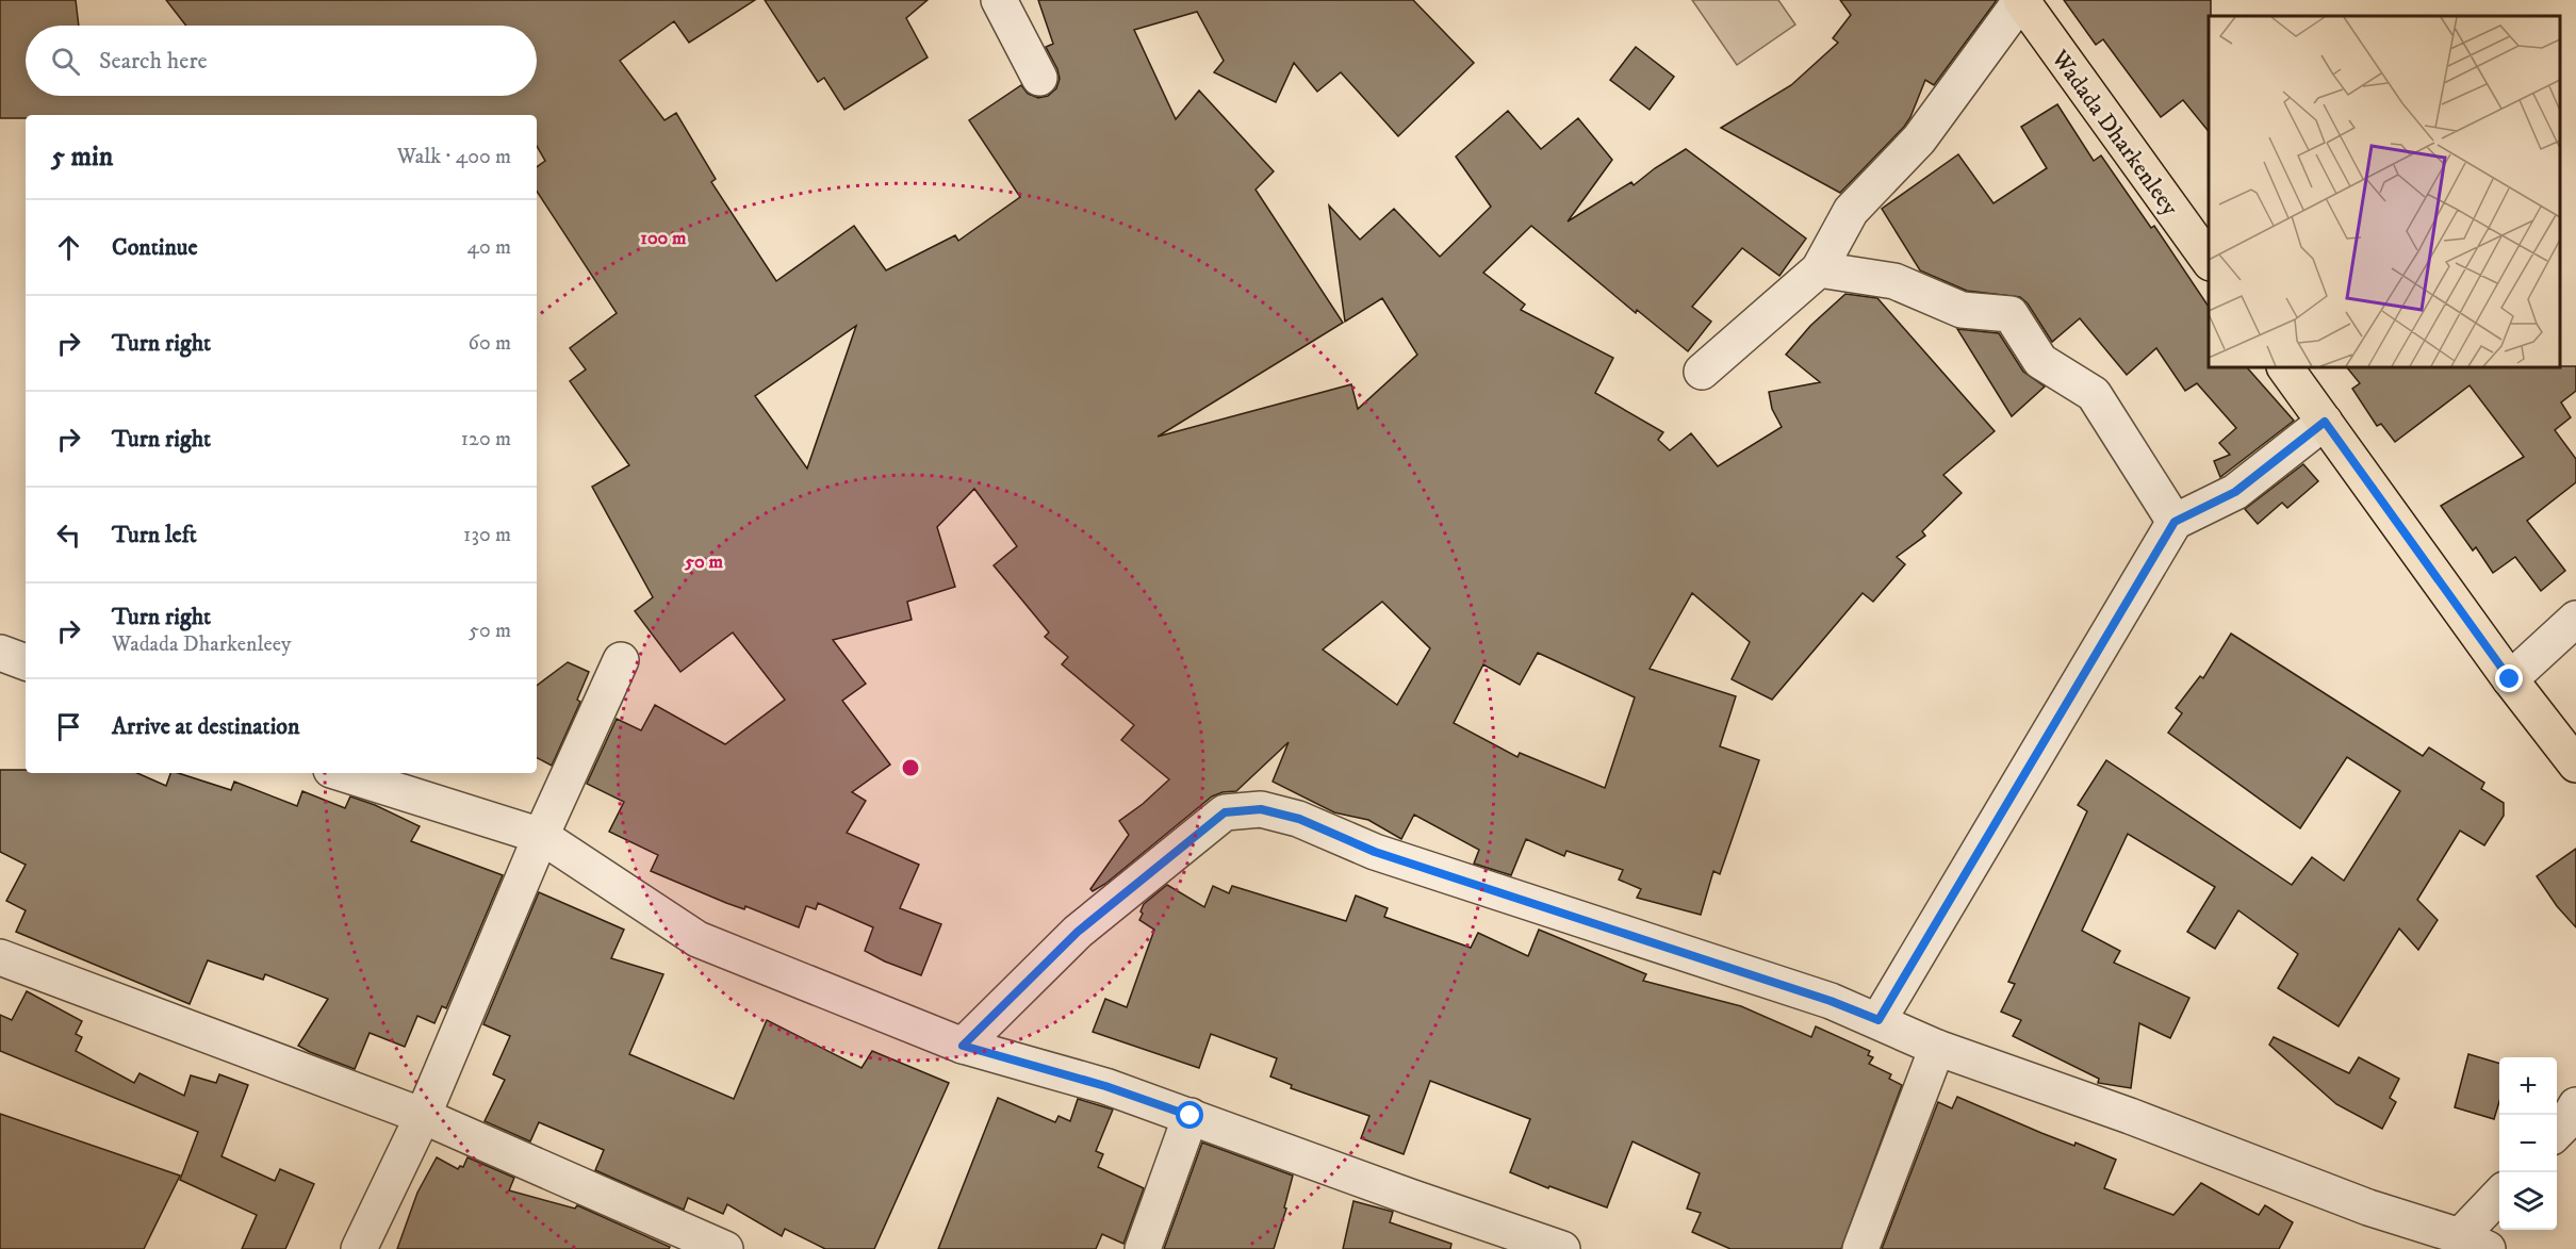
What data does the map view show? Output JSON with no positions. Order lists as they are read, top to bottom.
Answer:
{
  "streets": {
    "main road": ["Wadada Dharkenleey"]
  },
  "page": {
    "search": "Search here",
    "heading": ["5 min", "Walk · 400 m"],
    "list": [
      ["Continue", "40 m"],
      ["Turn right", "60 m"],
      ["Turn right", "120 m"],
      ["Turn left", "130 m"],
      ["Turn right", "Wadada Dharkenleey", "50 m"],
      "Arrive at destination"
    ],
    "map_buttons": ["+", "−"]
  },
  "rings": ["100 m", "50 m"]
}
